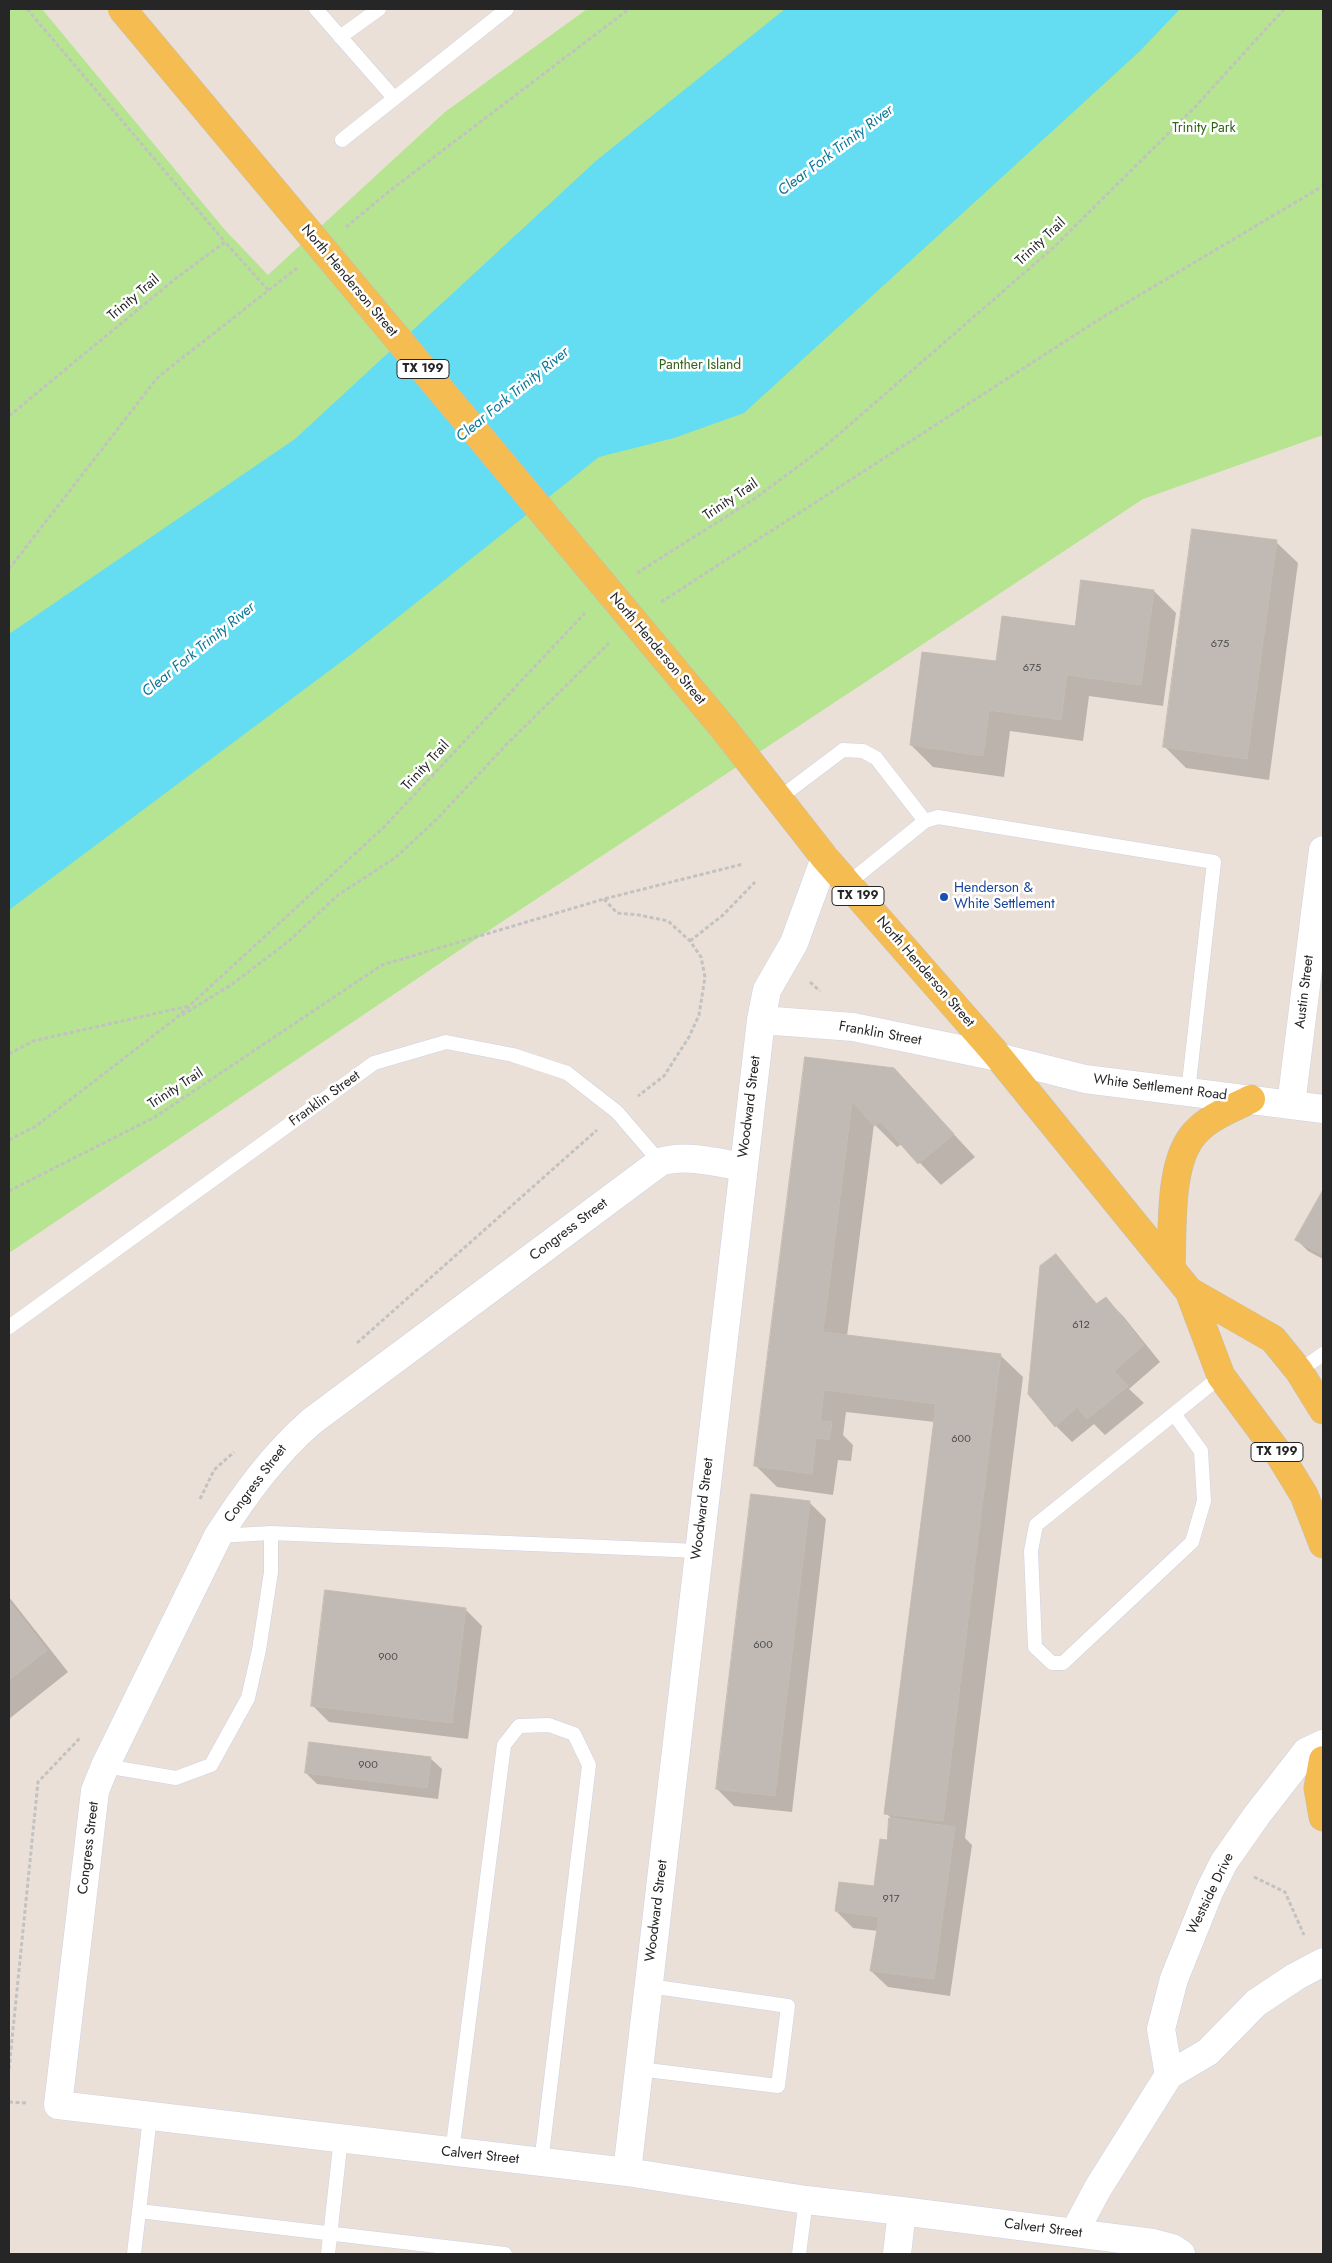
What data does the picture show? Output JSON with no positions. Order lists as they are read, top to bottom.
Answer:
{
  "streets": {
    "main road": ["North Henderson Street", "TX 199"],
    "street": [
      "Austin Street",
      "Franklin Street",
      "White Settlement Road",
      "Woodward Street",
      "Congress Street",
      "Westside Drive",
      "Calvert Street"
    ],
    "path": ["Trinity Trail"]
  },
  "crossings": [
    ["North Henderson Street", "Franklin Street"],
    ["North Henderson Street", "White Settlement Road"],
    ["North Henderson Street", "Woodward Street"],
    ["Austin Street", "White Settlement Road"],
    ["Franklin Street", "White Settlement Road"],
    ["Franklin Street", "Woodward Street"],
    ["Franklin Street", "Congress Street"],
    ["Woodward Street", "Congress Street"],
    ["Woodward Street", "Calvert Street"],
    ["Congress Street", "Calvert Street"]
  ],
  "water": ["Clear Fork Trinity River"],
  "parks": ["Trinity Park", "Panther Island"],
  "places": ["Henderson & White Settlement"],
  "house_numbers": [
    "675",
    "675",
    "612",
    "600",
    "600",
    "900",
    "900",
    "917"
  ]
}
